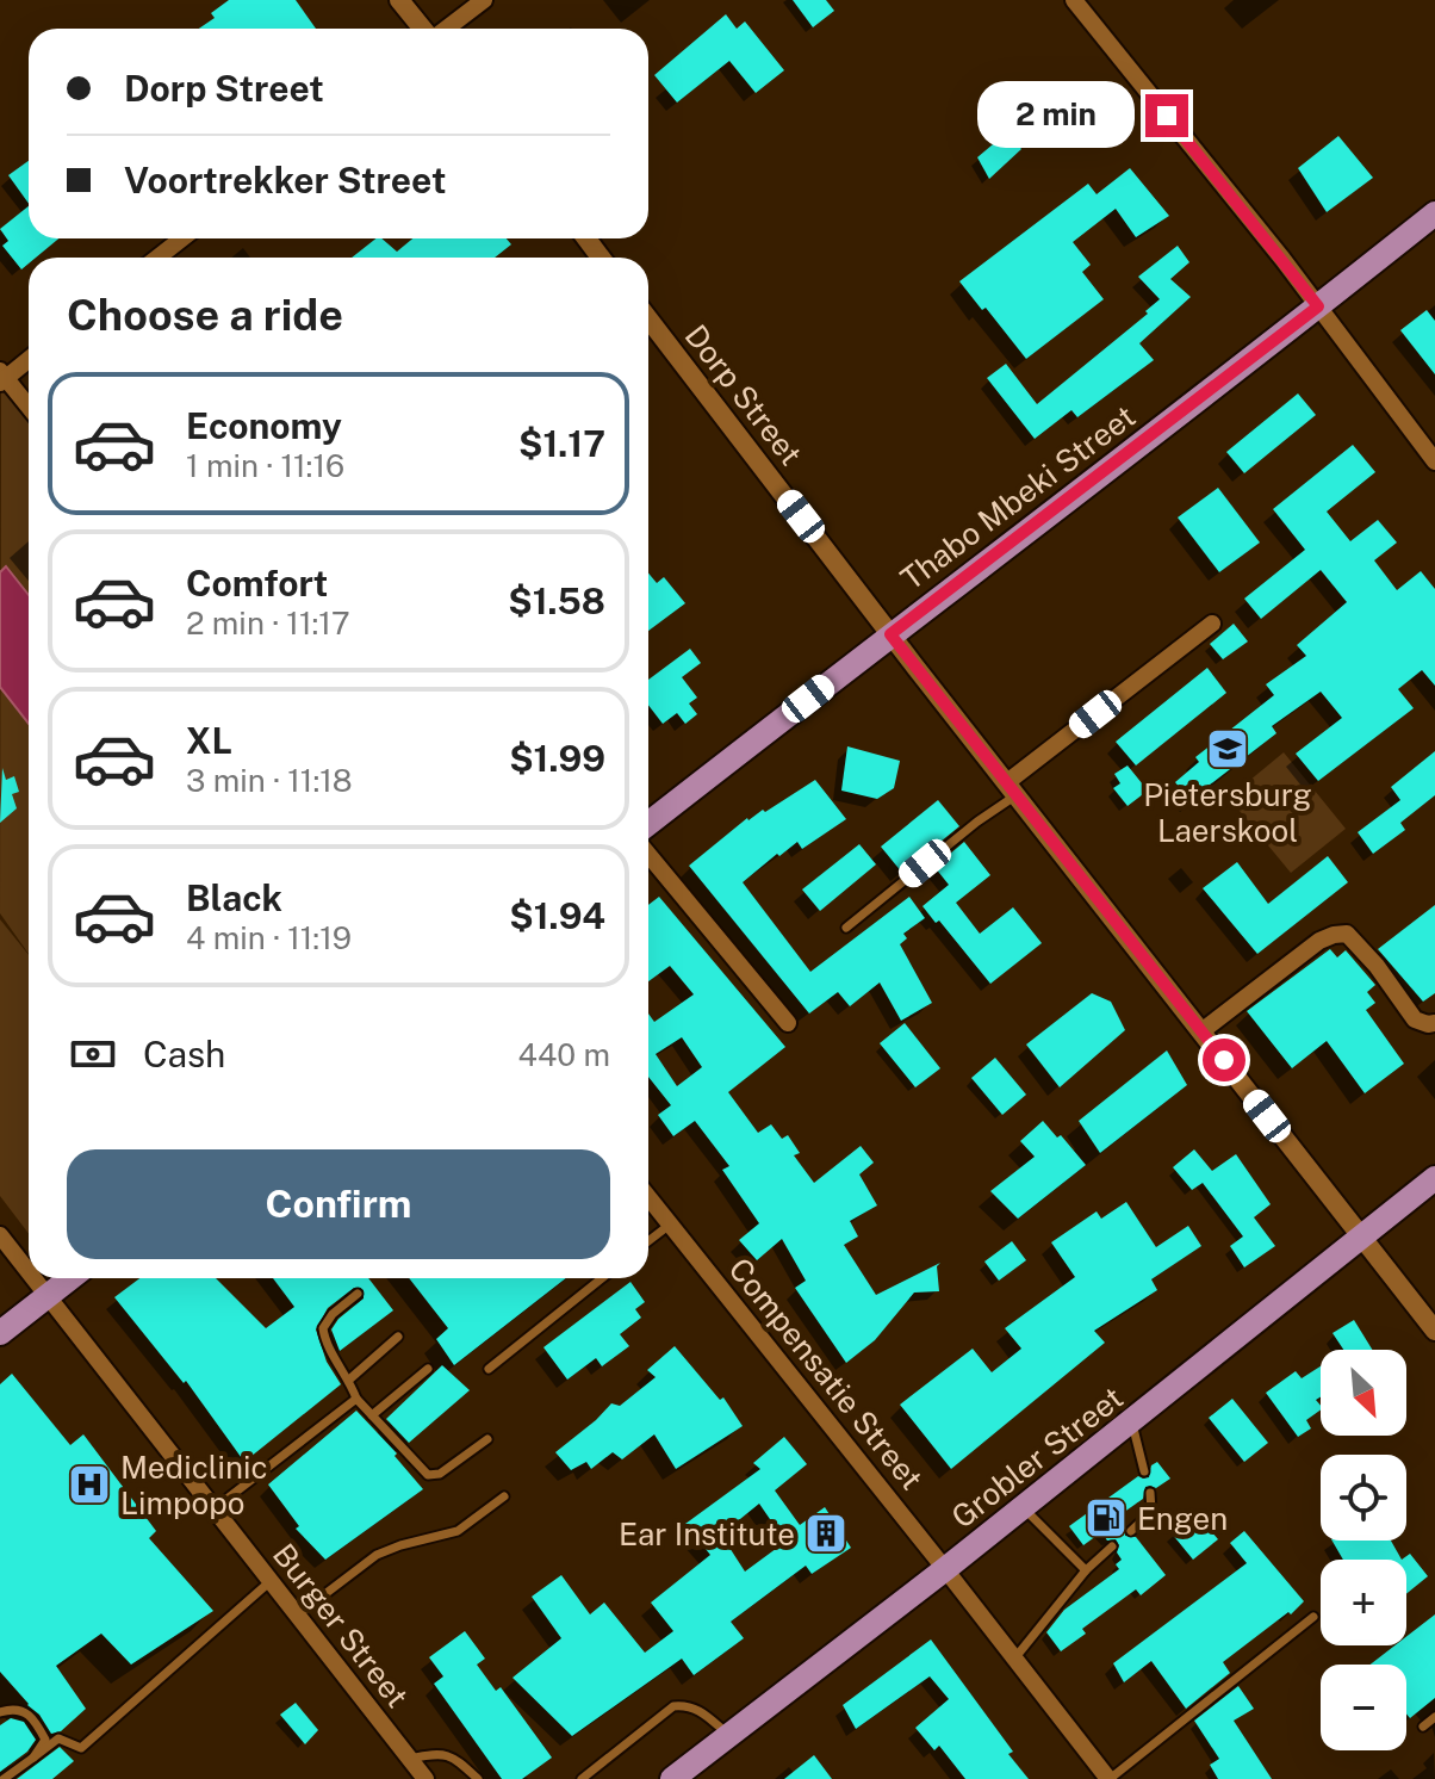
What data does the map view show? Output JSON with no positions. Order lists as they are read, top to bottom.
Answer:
{
  "streets": {
    "main road": ["Thabo Mbeki Street", "Grobler Street"],
    "street": ["Dorp Street", "Compensatie Street", "Burger Street"]
  },
  "crossings": [
    ["Dorp Street", "Thabo Mbeki Street"],
    ["Dorp Street", "Grobler Street"],
    ["Compensatie Street", "Grobler Street"]
  ],
  "places": {
    "school or university": ["Pietersburg Laerskool"],
    "hospital": ["Mediclinic Limpopo"],
    "fuel station": ["Engen"],
    "building": ["Ear Institute"]
  },
  "north": "bottom right",
  "page": {
    "banner": ["Dorp Street", "Voortrekker Street"],
    "bubble": "2 min",
    "heading": "Choose a ride",
    "list": [
      {
        "name": "Economy",
        "note": "1 min · 11:16",
        "value": "$1.17"
      },
      {
        "name": "Comfort",
        "note": "2 min · 11:17",
        "value": "$1.58"
      },
      {
        "name": "XL",
        "note": "3 min · 11:18",
        "value": "$1.99"
      },
      {
        "name": "Black",
        "note": "4 min · 11:19",
        "value": "$1.94"
      }
    ],
    "pay": ["Cash", "440 m"],
    "buttons": "Confirm",
    "map_buttons": ["+", "−"]
  }
}
